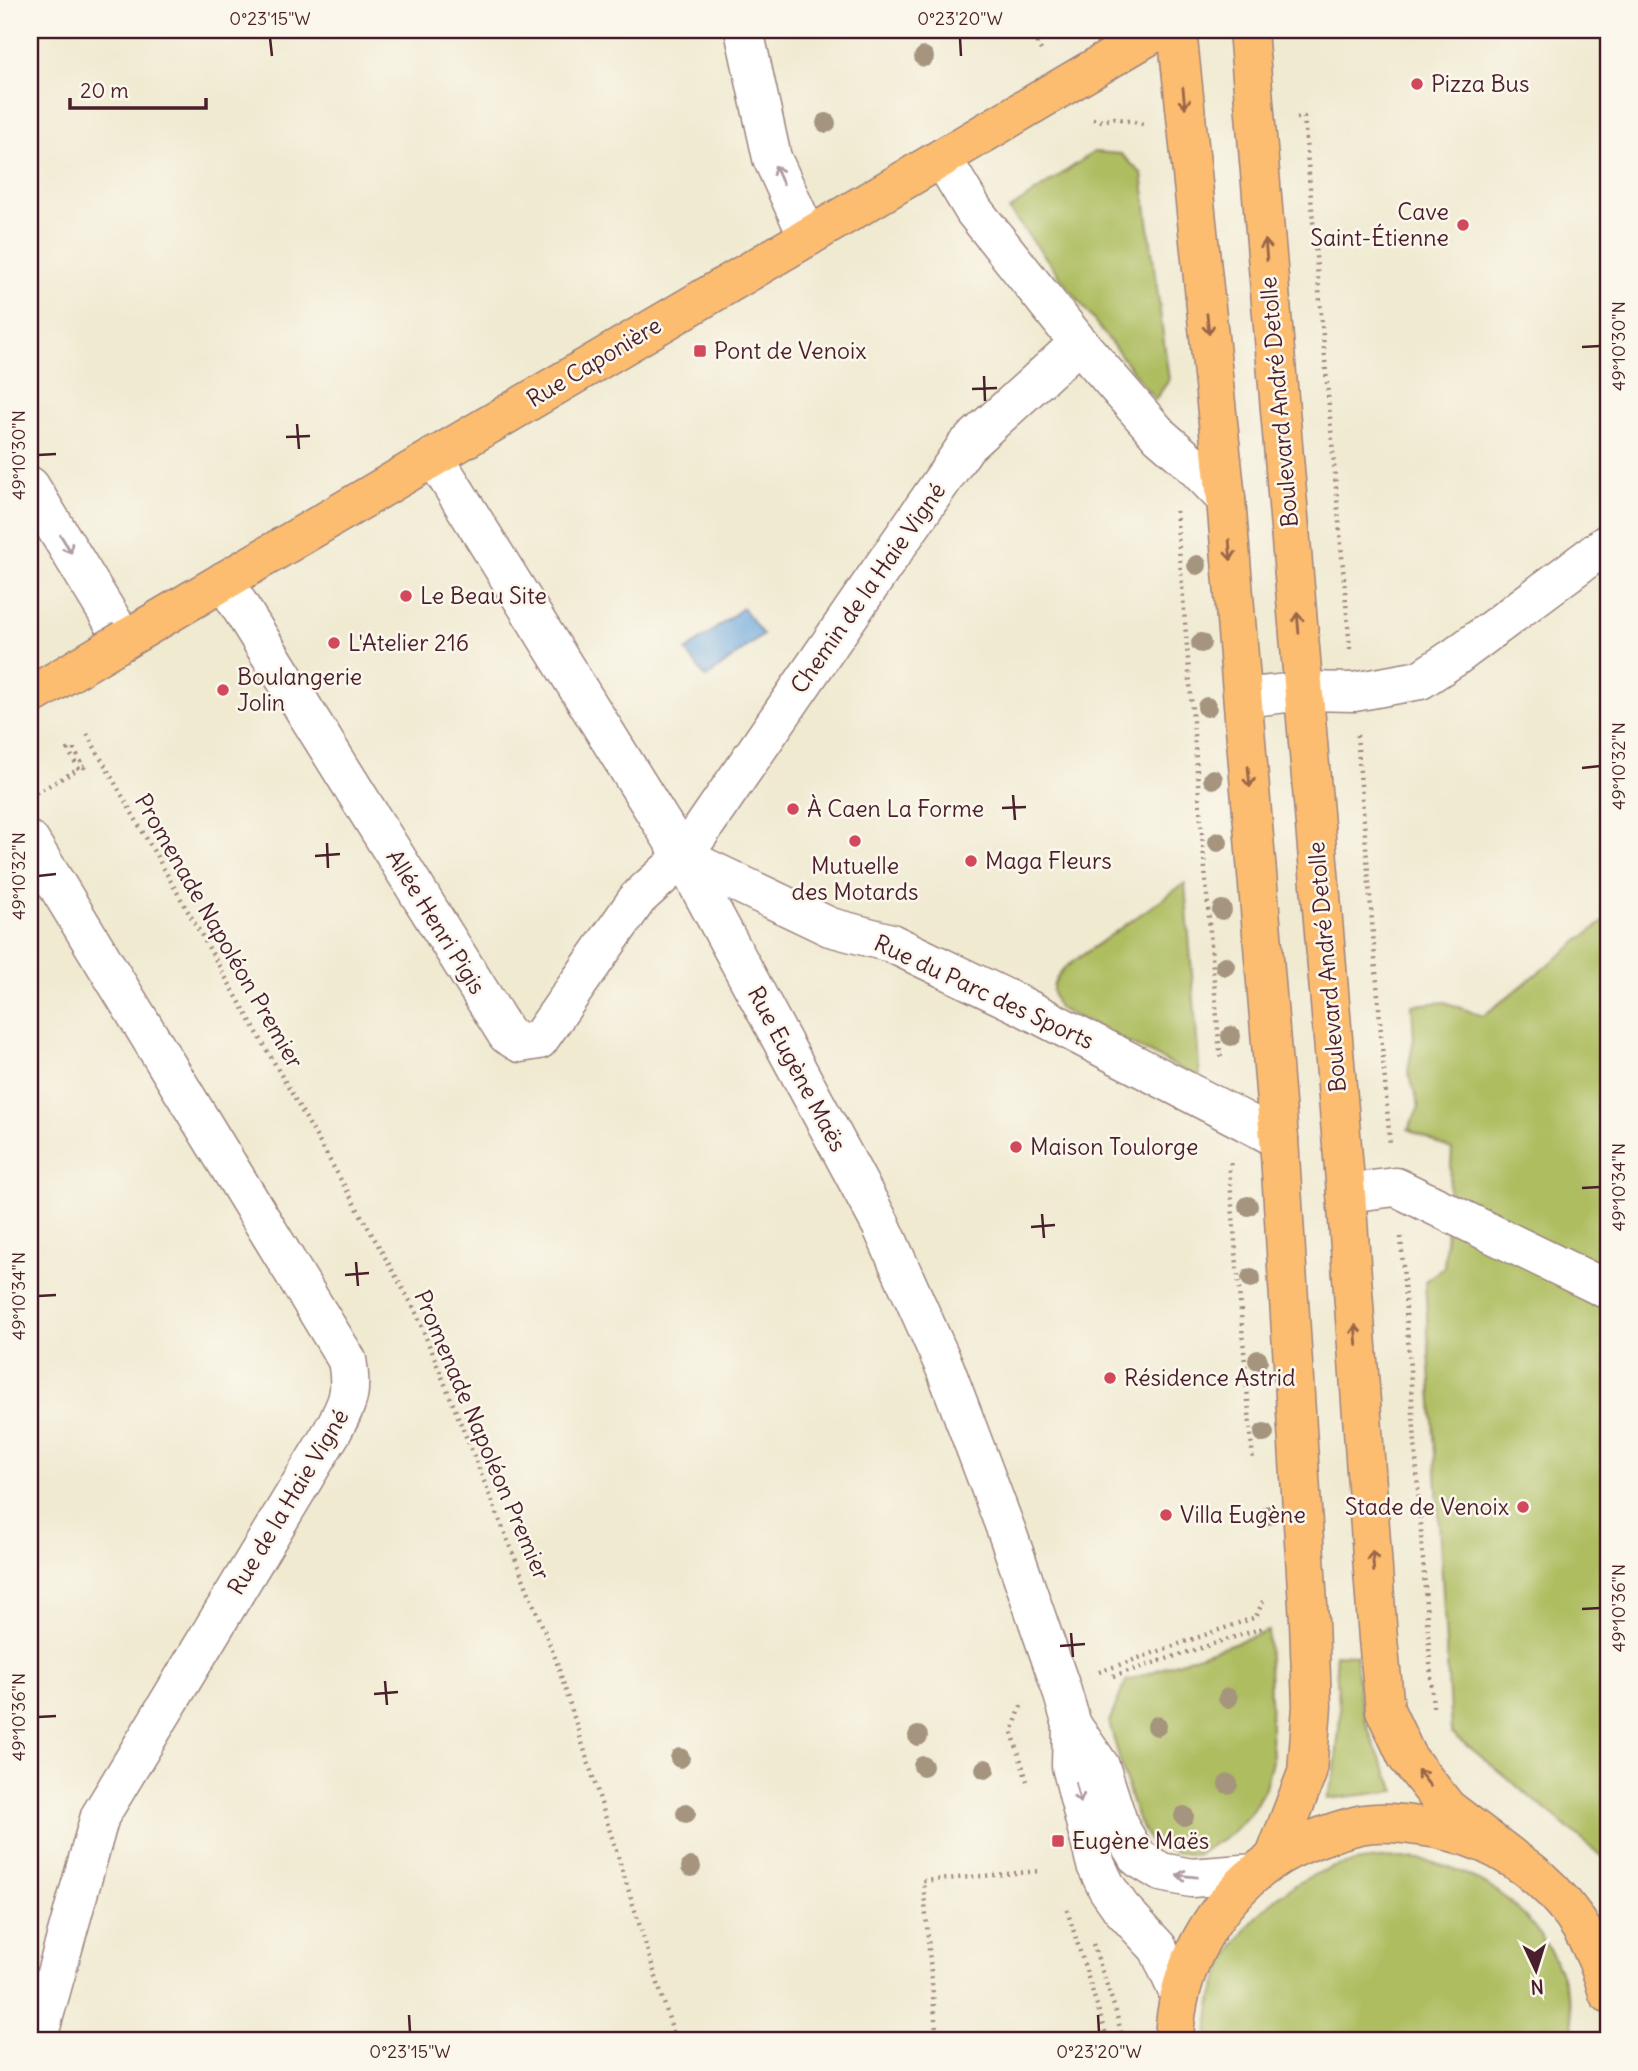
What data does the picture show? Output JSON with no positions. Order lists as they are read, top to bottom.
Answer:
{
  "streets": {
    "main road": ["Rue Caponière", "Boulevard André Detolle"],
    "street": [
      "Chemin de la Haie Vigné",
      "Allée Henri Pigis",
      "Rue du Parc des Sports",
      "Rue Eugène Maës",
      "Rue de la Haie Vigné"
    ],
    "path": ["Promenade Napoléon Premier"]
  },
  "crossings": [
    ["Rue Caponière", "Allée Henri Pigis"],
    ["Rue Caponière", "Rue Eugène Maës"],
    ["Chemin de la Haie Vigné", "Allée Henri Pigis"],
    ["Chemin de la Haie Vigné", "Rue du Parc des Sports"],
    ["Chemin de la Haie Vigné", "Rue Eugène Maës"],
    ["Allée Henri Pigis", "Rue du Parc des Sports"],
    ["Allée Henri Pigis", "Rue Eugène Maës"],
    ["Rue du Parc des Sports", "Rue Eugène Maës"]
  ],
  "places": {
    "other": [
      "Pizza Bus",
      "Cave Saint-Étienne",
      "Le Beau Site",
      "L'Atelier 216",
      "Boulangerie Jolin",
      "À Caen La Forme",
      "Mutuelle des Motards",
      "Maga Fleurs",
      "Maison Toulorge",
      "Résidence Astrid",
      "Stade de Venoix",
      "Villa Eugène"
    ],
    "transit": ["Pont de Venoix", "Eugène Maës"]
  },
  "scale_bar": "20 m",
  "north": "bottom",
  "coordinates": [
    "0°23'15\"W",
    "0°23'20\"W",
    "49°10'30\"N",
    "49°10'32\"N",
    "49°10'34\"N",
    "49°10'36\"N"
  ]
}
